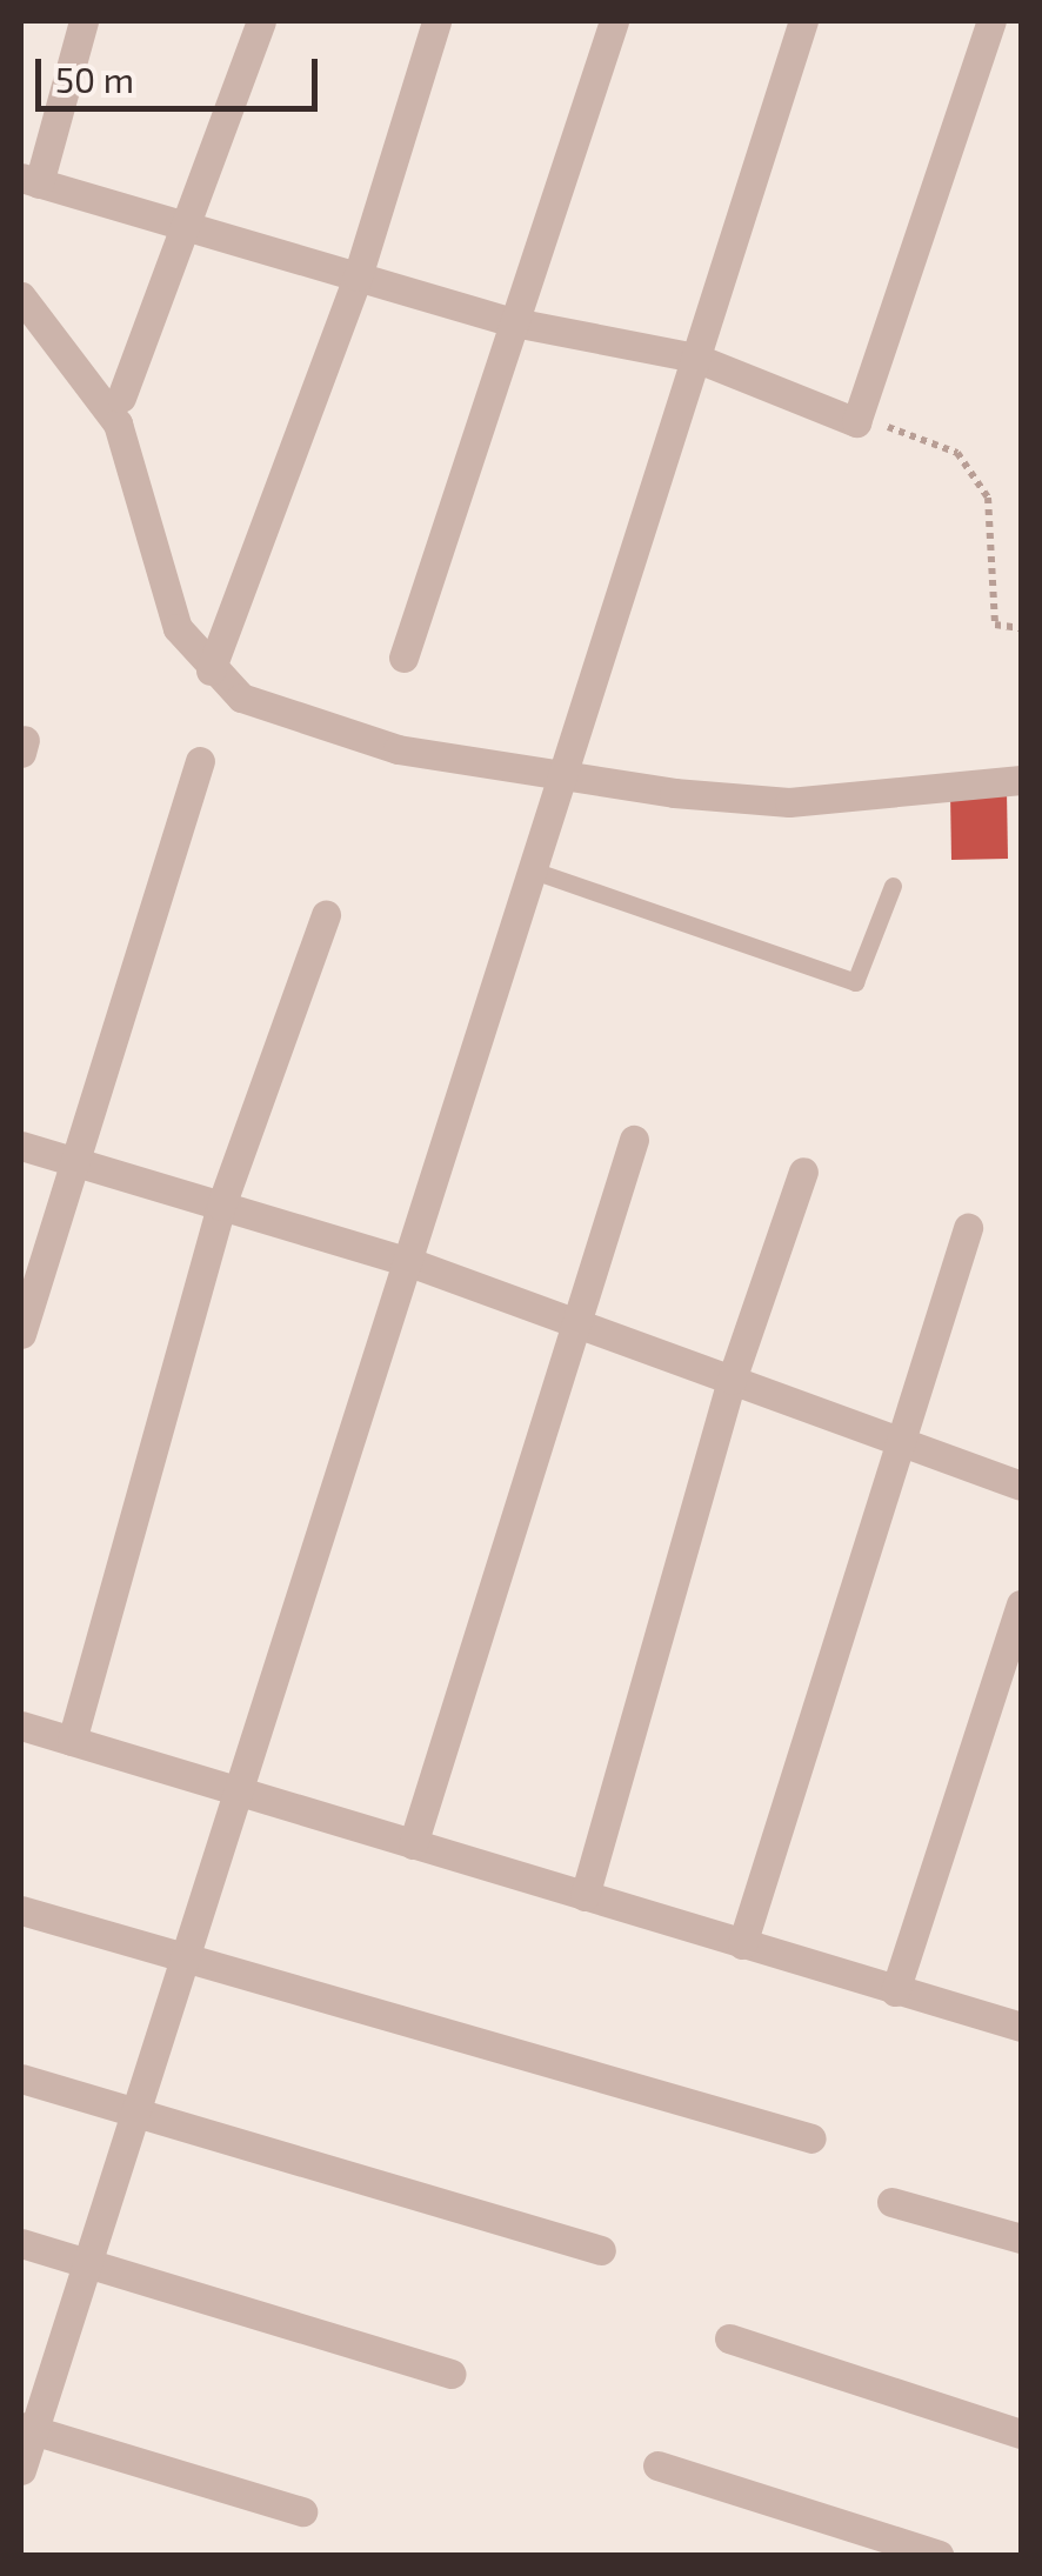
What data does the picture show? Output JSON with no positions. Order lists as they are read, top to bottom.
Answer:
{
  "scale_bar": "50 m"
}
